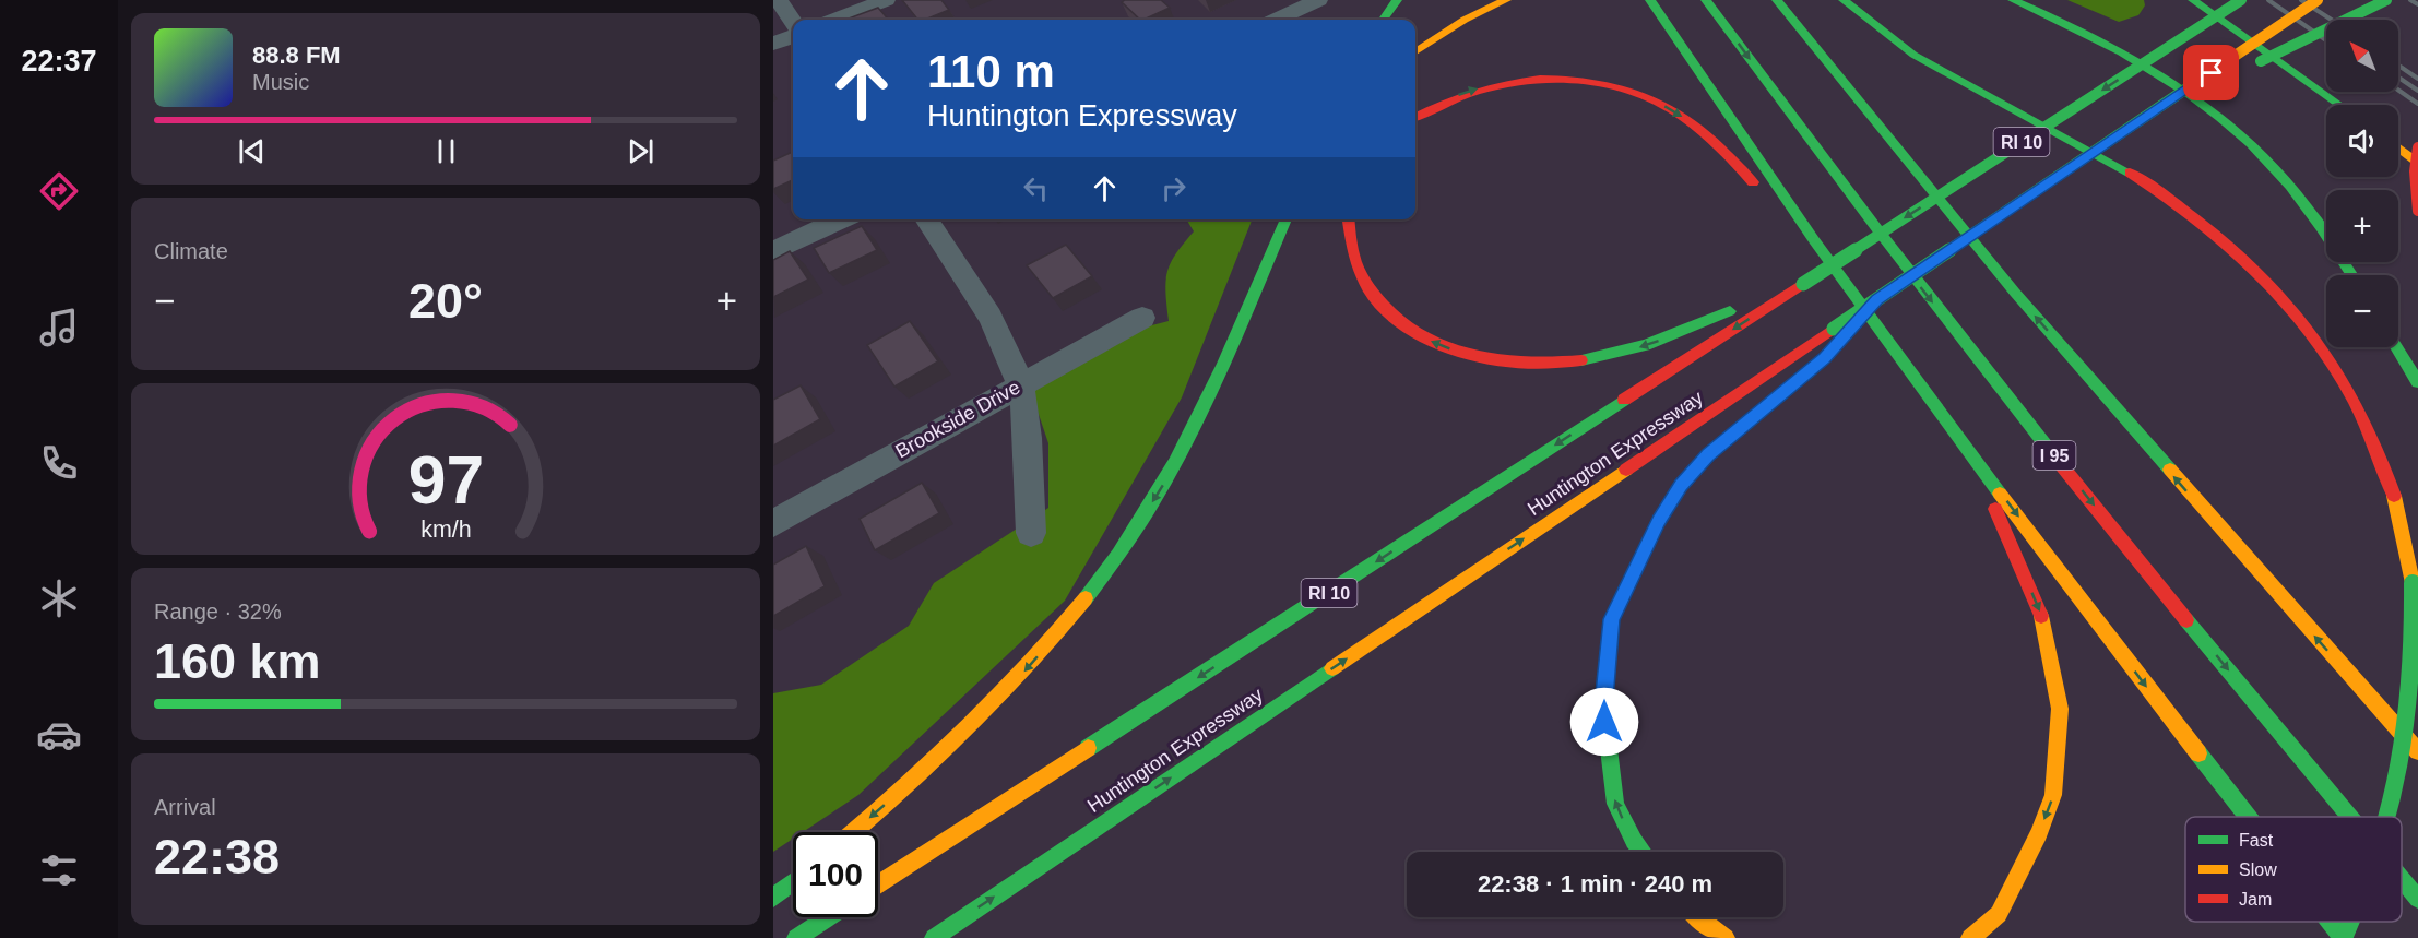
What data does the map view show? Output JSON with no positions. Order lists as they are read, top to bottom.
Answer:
{
  "streets": {
    "main road": ["RI 10", "Huntington Expressway", "I 95"],
    "street": ["Brookside Drive"]
  },
  "crossings": [
    ["RI 10", "Huntington Expressway"]
  ],
  "legend": ["Fast", "Slow", "Jam"],
  "north": "top left",
  "page": {
    "tabs": "22:37",
    "map_buttons": ["+", "−"],
    "turn": ["110 m", "Huntington Expressway"],
    "song": ["88.8 FM", "Music"],
    "tile": [
      "Climate",
      ["Range · 32%", "160 km"],
      ["Arrival", "22:38"]
    ],
    "heat": ["−", "20°", "+"],
    "limit": "100",
    "trip": "22:38 · 1 min · 240 m",
    "gauge": ["97", "km/h"]
  }
}
